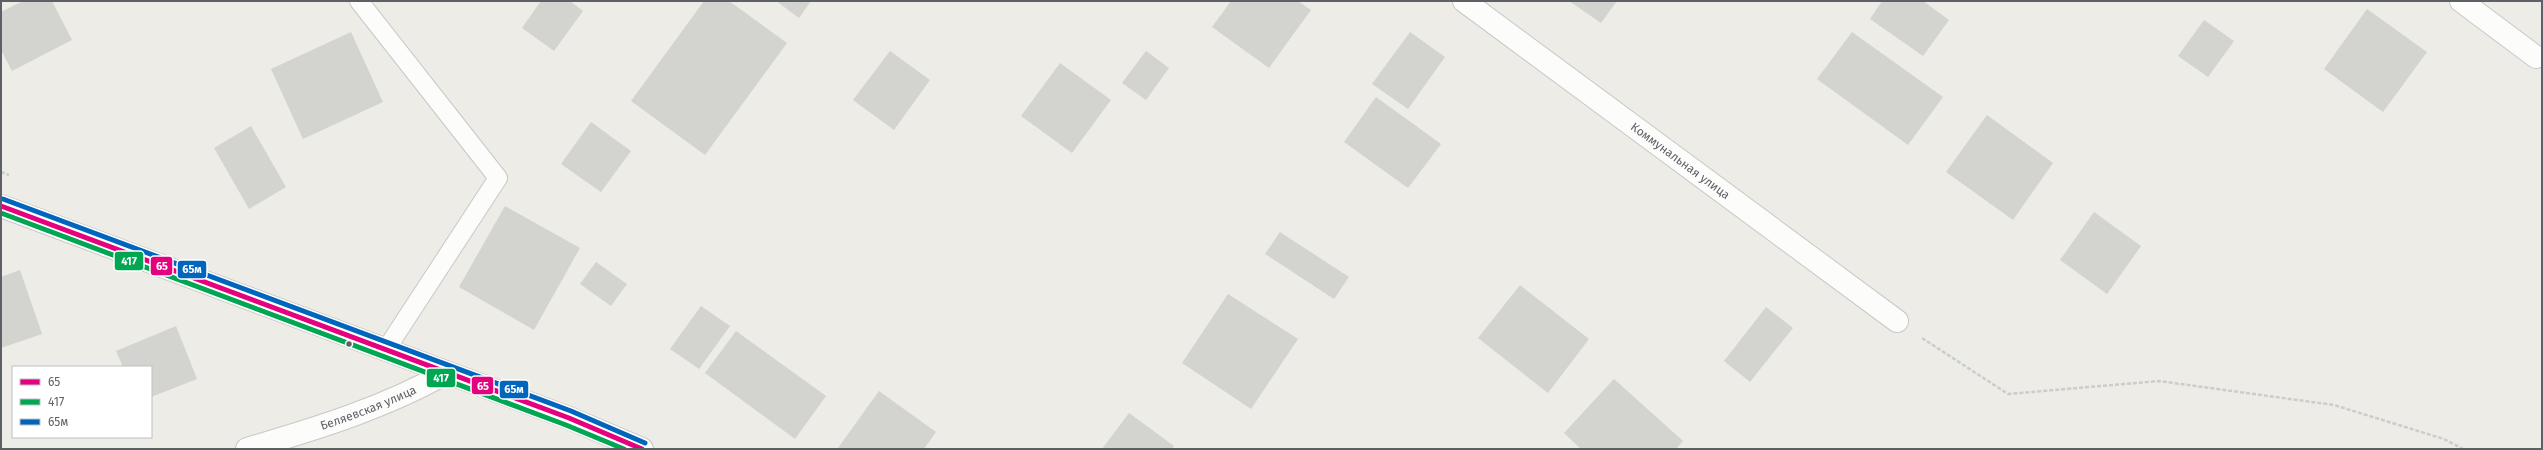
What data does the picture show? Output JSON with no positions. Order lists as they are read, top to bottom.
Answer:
{
  "streets": {
    "street": ["Коммунальная улица", "Беляевская улица"]
  },
  "lines": ["transit line 65м", "transit line 65", "transit line 417"],
  "legend": ["65", "417", "65м"]
}
